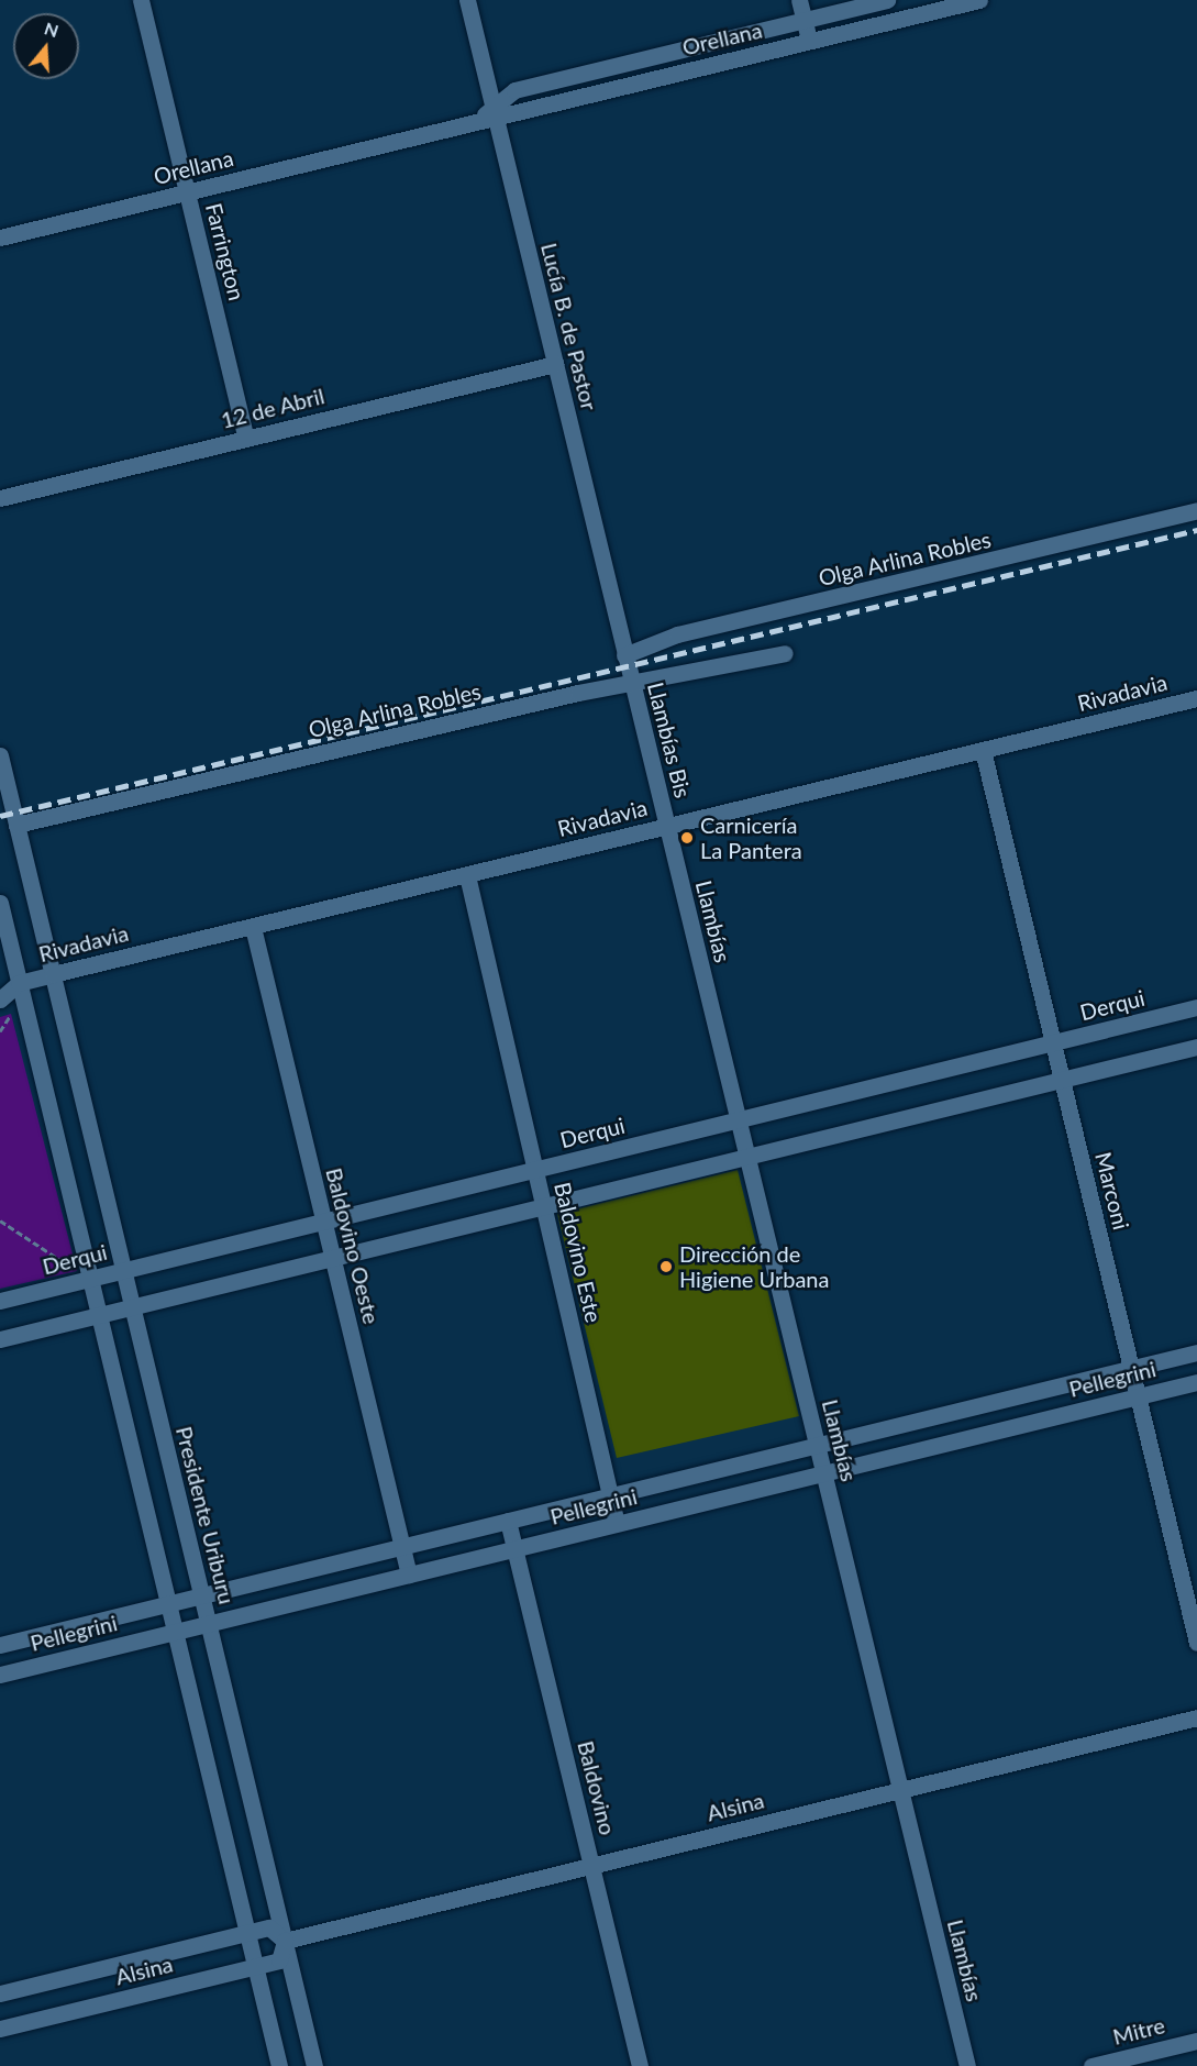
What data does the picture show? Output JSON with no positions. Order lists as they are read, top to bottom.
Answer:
{
  "streets": {
    "street": [
      "Orellana",
      "Farrington",
      "Lucía B. de Pastor",
      "12 de Abril",
      "Olga Arlina Robles",
      "Rivadavia",
      "Llambías Bis",
      "Llambías",
      "Derqui",
      "Marconi",
      "Baldovino Oeste",
      "Baldovino Este",
      "Pellegrini",
      "Presidente Uriburu",
      "Baldovino",
      "Alsina",
      "Mitre"
    ]
  },
  "crossings": [
    ["Orellana", "Farrington"],
    ["Orellana", "Lucía B. de Pastor"],
    ["Farrington", "12 de Abril"],
    ["Lucía B. de Pastor", "12 de Abril"],
    ["Lucía B. de Pastor", "Olga Arlina Robles"],
    ["Lucía B. de Pastor", "Llambías Bis"],
    ["Olga Arlina Robles", "Llambías Bis"],
    ["Olga Arlina Robles", "Presidente Uriburu"],
    ["Rivadavia", "Llambías Bis"],
    ["Rivadavia", "Llambías"],
    ["Rivadavia", "Marconi"],
    ["Rivadavia", "Baldovino Oeste"],
    ["Rivadavia", "Baldovino Este"],
    ["Rivadavia", "Presidente Uriburu"],
    ["Llambías Bis", "Llambías"],
    ["Llambías", "Derqui"],
    ["Llambías", "Pellegrini"],
    ["Llambías", "Alsina"],
    ["Derqui", "Marconi"],
    ["Derqui", "Baldovino Oeste"],
    ["Derqui", "Baldovino Este"],
    ["Derqui", "Presidente Uriburu"],
    ["Marconi", "Pellegrini"],
    ["Baldovino Oeste", "Pellegrini"],
    ["Baldovino Este", "Pellegrini"],
    ["Pellegrini", "Presidente Uriburu"],
    ["Pellegrini", "Baldovino"],
    ["Presidente Uriburu", "Alsina"],
    ["Baldovino", "Alsina"]
  ],
  "places": ["Carnicería La Pantera", "Dirección de Higiene Urbana"],
  "north": "top"
}
